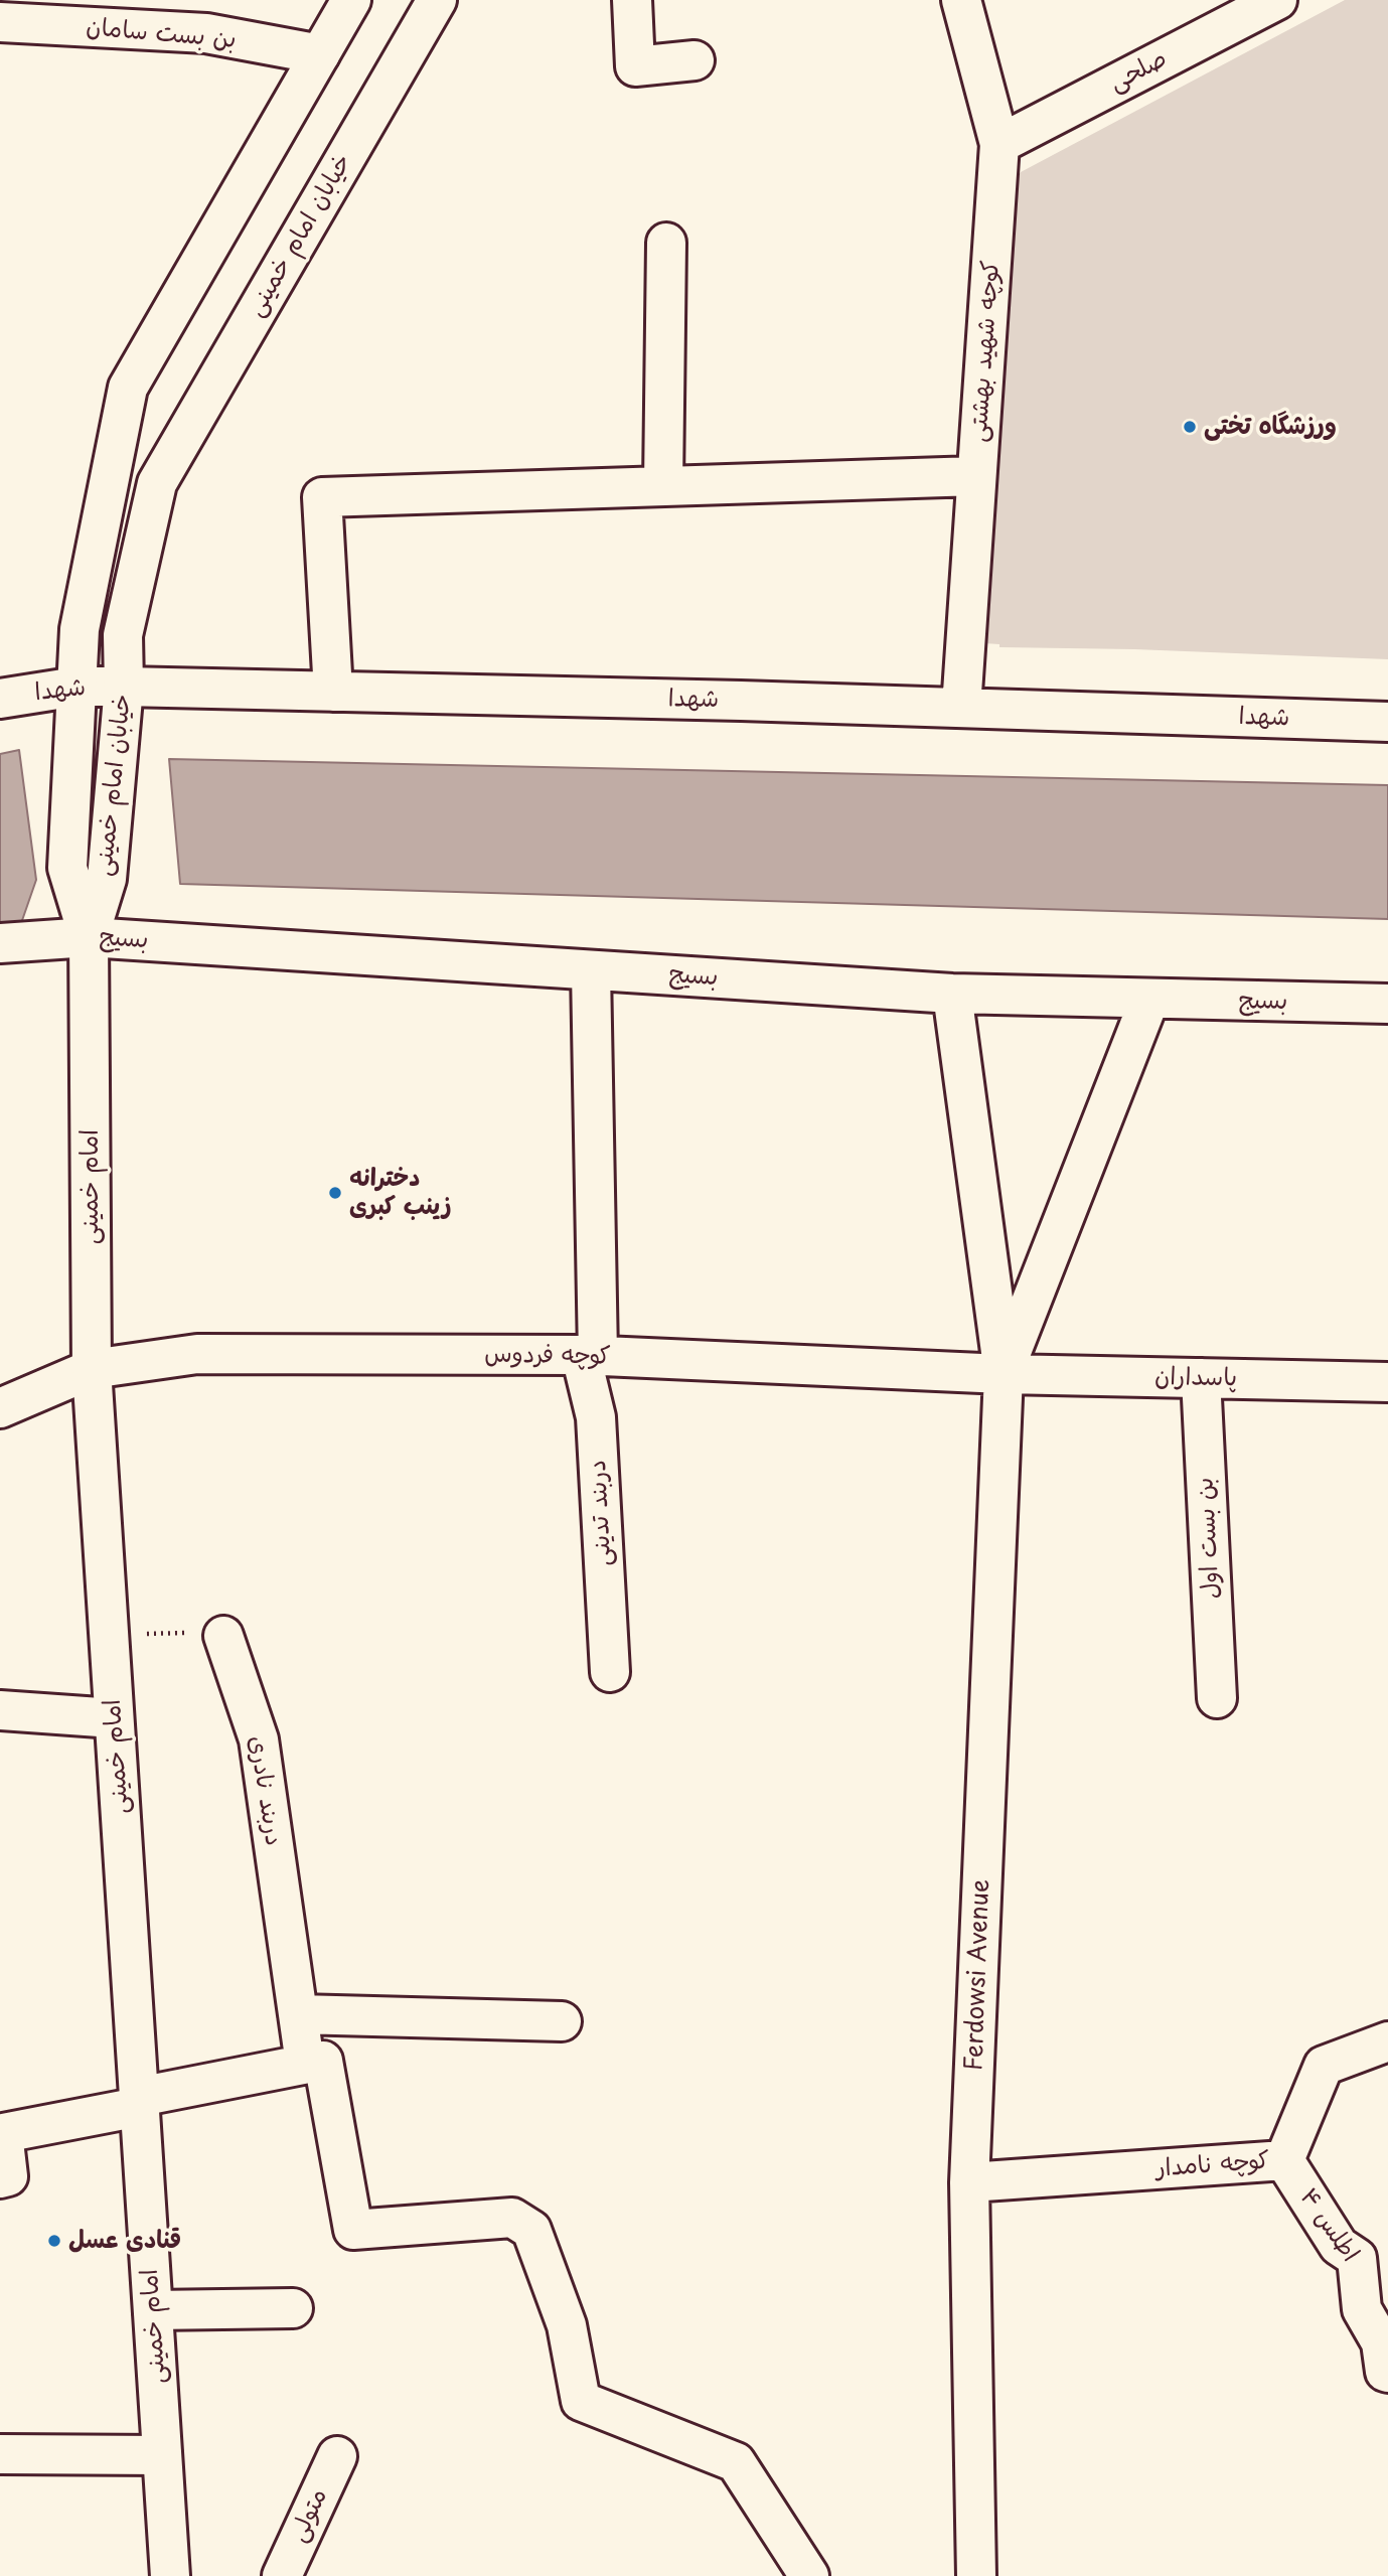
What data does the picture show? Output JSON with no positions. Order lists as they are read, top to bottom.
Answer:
{
  "streets": {
    "street": [
      "بن بست سامان",
      "صلحی",
      "خیابان امام خمینی",
      "کوچه شهید بهشتی",
      "شهدا",
      "بسیج",
      "امام خمینی",
      "کوچه فردوس",
      "پاسداران",
      "دربند تدینی",
      "بن بست اول",
      "دربند نادری",
      "Ferdowsi Avenue",
      "کوچه نامدار",
      "اطلس ۴",
      "متولی"
    ]
  },
  "crossings": [
    ["بن بست سامان", "خیابان امام خمینی"],
    ["صلحی", "کوچه شهید بهشتی"],
    ["خیابان امام خمینی", "شهدا"],
    ["خیابان امام خمینی", "بسیج"],
    ["خیابان امام خمینی", "امام خمینی"],
    ["کوچه شهید بهشتی", "شهدا"],
    ["بسیج", "امام خمینی"],
    ["بسیج", "دربند تدینی"],
    ["امام خمینی", "کوچه فردوس"],
    ["کوچه فردوس", "پاسداران"],
    ["کوچه فردوس", "دربند تدینی"],
    ["کوچه فردوس", "Ferdowsi Avenue"],
    ["پاسداران", "بن بست اول"],
    ["پاسداران", "Ferdowsi Avenue"],
    ["Ferdowsi Avenue", "کوچه نامدار"],
    ["کوچه نامدار", "اطلس ۴"]
  ],
  "places": ["ورزشگاه تختی", "دخترانه زینب کبری", "قنادی عسل"]
}
